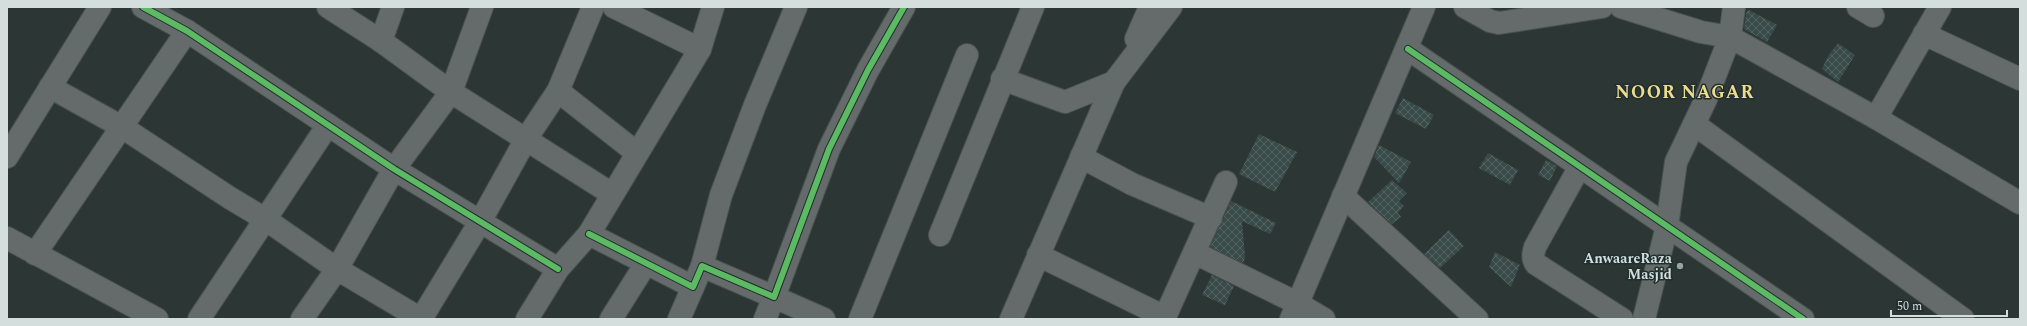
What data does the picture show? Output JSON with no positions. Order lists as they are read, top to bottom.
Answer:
{
  "districts": ["NOOR NAGAR"],
  "places": ["AnwaareRaza Masjid"],
  "scale_bar": "50 m"
}
